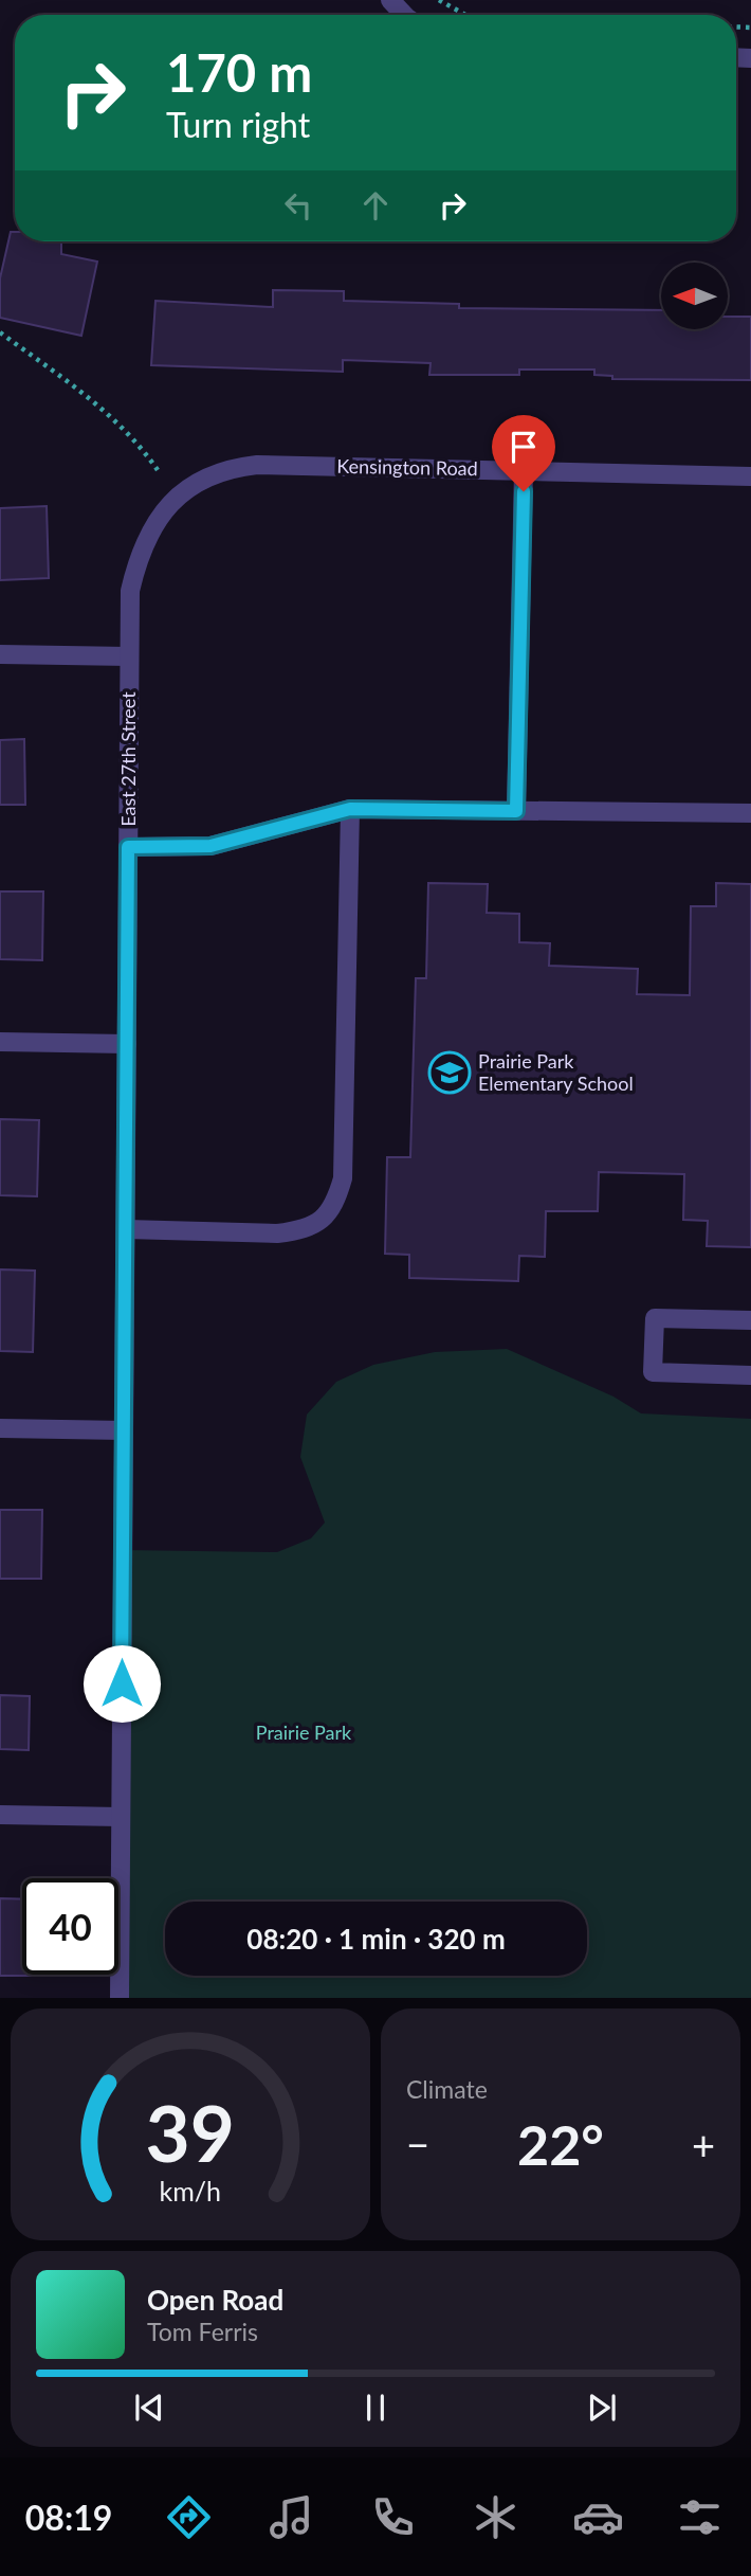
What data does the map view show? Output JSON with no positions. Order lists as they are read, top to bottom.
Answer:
{
  "streets": {
    "street": ["Kensington Road", "East 27th Street"]
  },
  "crossings": [
    ["Kensington Road", "East 27th Street"]
  ],
  "parks": ["Prairie Park"],
  "places": {
    "school or university": ["Prairie Park Elementary School"]
  },
  "north": "left",
  "page": {
    "turn": ["170 m", "Turn right"],
    "limit": "40",
    "trip": "08:20 · 1 min · 320 m",
    "tile": "Climate",
    "heat": ["−", "22°", "+"],
    "song": ["Open Road", "Tom Ferris"],
    "tabs": "08:19",
    "gauge": ["39", "km/h"]
  }
}
